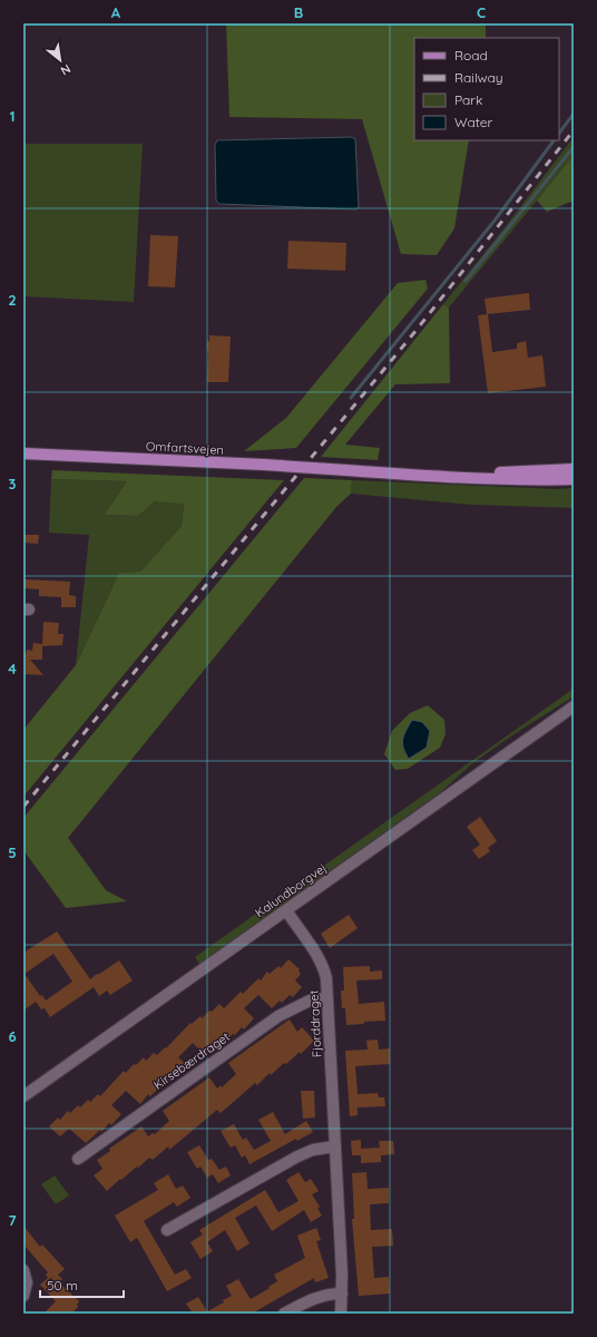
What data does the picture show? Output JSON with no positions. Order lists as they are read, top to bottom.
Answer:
{
  "streets": {
    "main road": ["Omfartsvejen"],
    "street": ["Kalundborgvej", "Fjorddraget", "Kirsebærdraget"]
  },
  "crossings": [
    ["Kalundborgvej", "Fjorddraget"],
    ["Fjorddraget", "Kirsebærdraget"]
  ],
  "legend": [
    "Road",
    "Railway",
    "Park",
    "Water"
  ],
  "scale_bar": "50 m",
  "north": "bottom right",
  "grid": {
    "columns": ["A", "B", "C"],
    "rows": [
      "1",
      "2",
      "3",
      "4",
      "5",
      "6",
      "7"
    ]
  }
}
